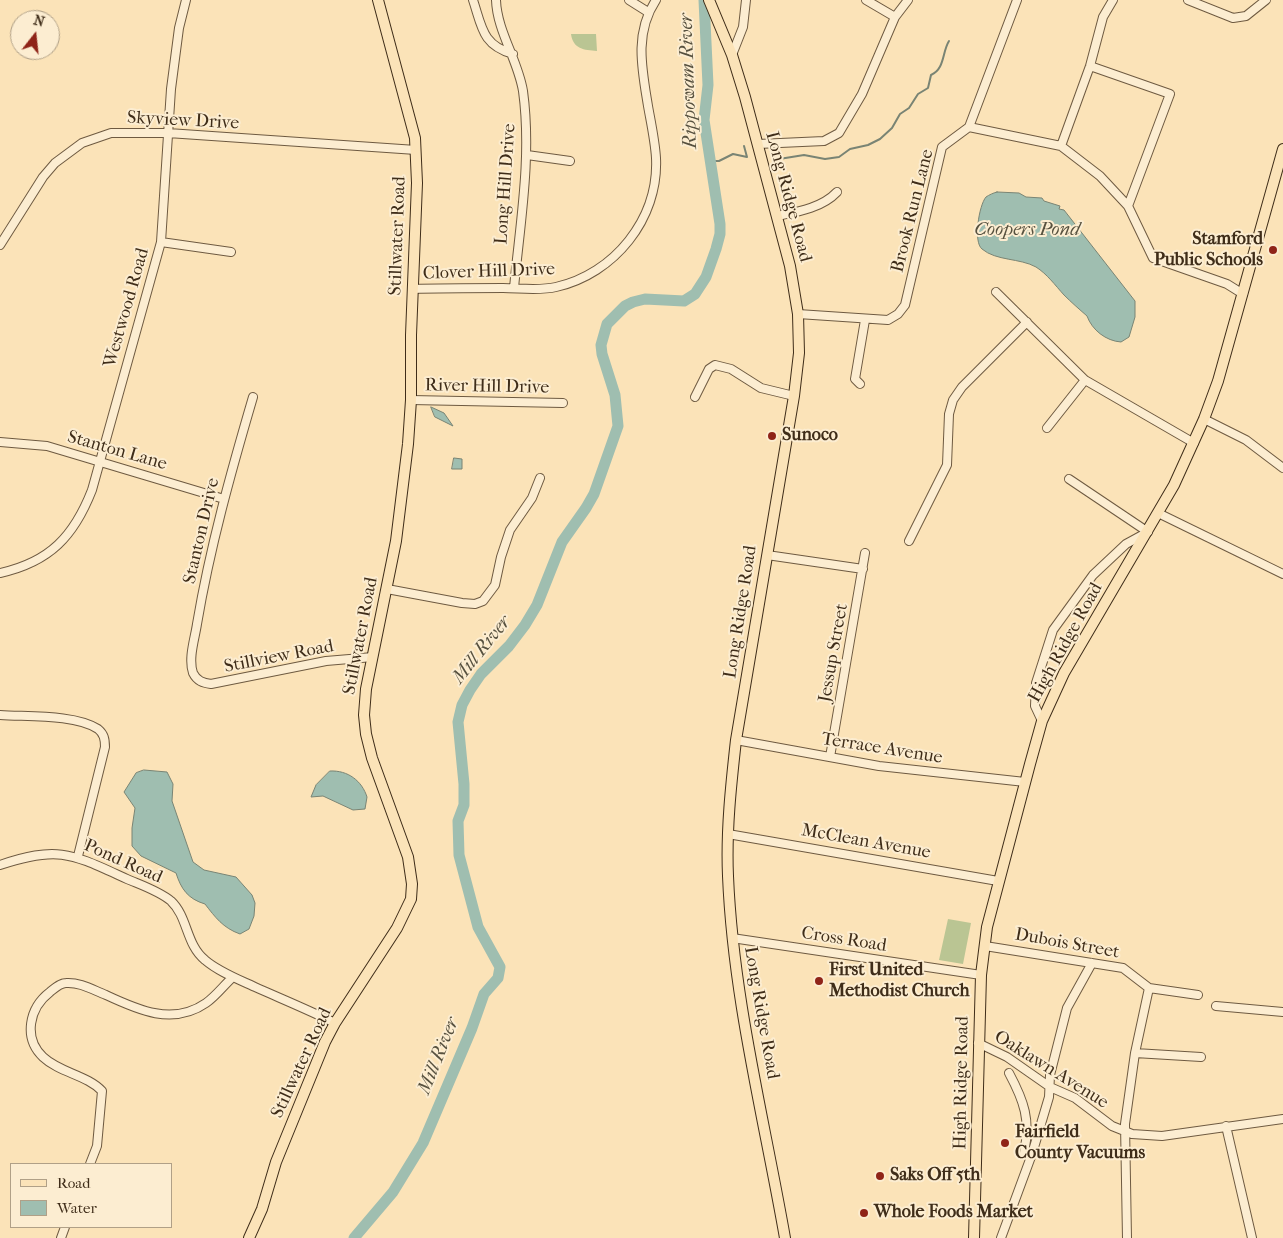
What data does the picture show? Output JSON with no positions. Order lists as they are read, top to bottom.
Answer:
{
  "streets": {
    "main road": ["Long Ridge Road", "Stillwater Road", "High Ridge Road"],
    "street": [
      "Skyview Drive",
      "Long Hill Drive",
      "Brook Run Lane",
      "Clover Hill Drive",
      "Westwood Road",
      "River Hill Drive",
      "Stanton Lane",
      "Stanton Drive",
      "Jessup Street",
      "Stillview Road",
      "Terrace Avenue",
      "McClean Avenue",
      "Pond Road",
      "Cross Road",
      "Dubois Street",
      "Oaklawn Avenue"
    ]
  },
  "crossings": [
    ["Skyview Drive", "Stillwater Road"],
    ["Skyview Drive", "Westwood Road"],
    ["Long Hill Drive", "Clover Hill Drive"],
    ["Long Ridge Road", "Brook Run Lane"],
    ["Long Ridge Road", "Terrace Avenue"],
    ["Long Ridge Road", "McClean Avenue"],
    ["Long Ridge Road", "Cross Road"],
    ["Stillwater Road", "Clover Hill Drive"],
    ["Stillwater Road", "River Hill Drive"],
    ["Stillwater Road", "Stillview Road"],
    ["Stillwater Road", "Pond Road"],
    ["Westwood Road", "Stanton Lane"],
    ["Stanton Lane", "Stanton Drive"],
    ["Stanton Drive", "Stillview Road"],
    ["High Ridge Road", "Terrace Avenue"],
    ["High Ridge Road", "McClean Avenue"],
    ["High Ridge Road", "Cross Road"],
    ["High Ridge Road", "Dubois Street"],
    ["High Ridge Road", "Oaklawn Avenue"],
    ["Jessup Street", "Terrace Avenue"]
  ],
  "water": ["Rippowam River", "Coopers Pond", "Mill River"],
  "places": [
    "Stamford Public Schools",
    "Sunoco",
    "First United Methodist Church",
    "Fairfield County Vacuums",
    "Saks Off 5th",
    "Whole Foods Market"
  ],
  "legend": ["Road", "Water"],
  "north": "top"
}
